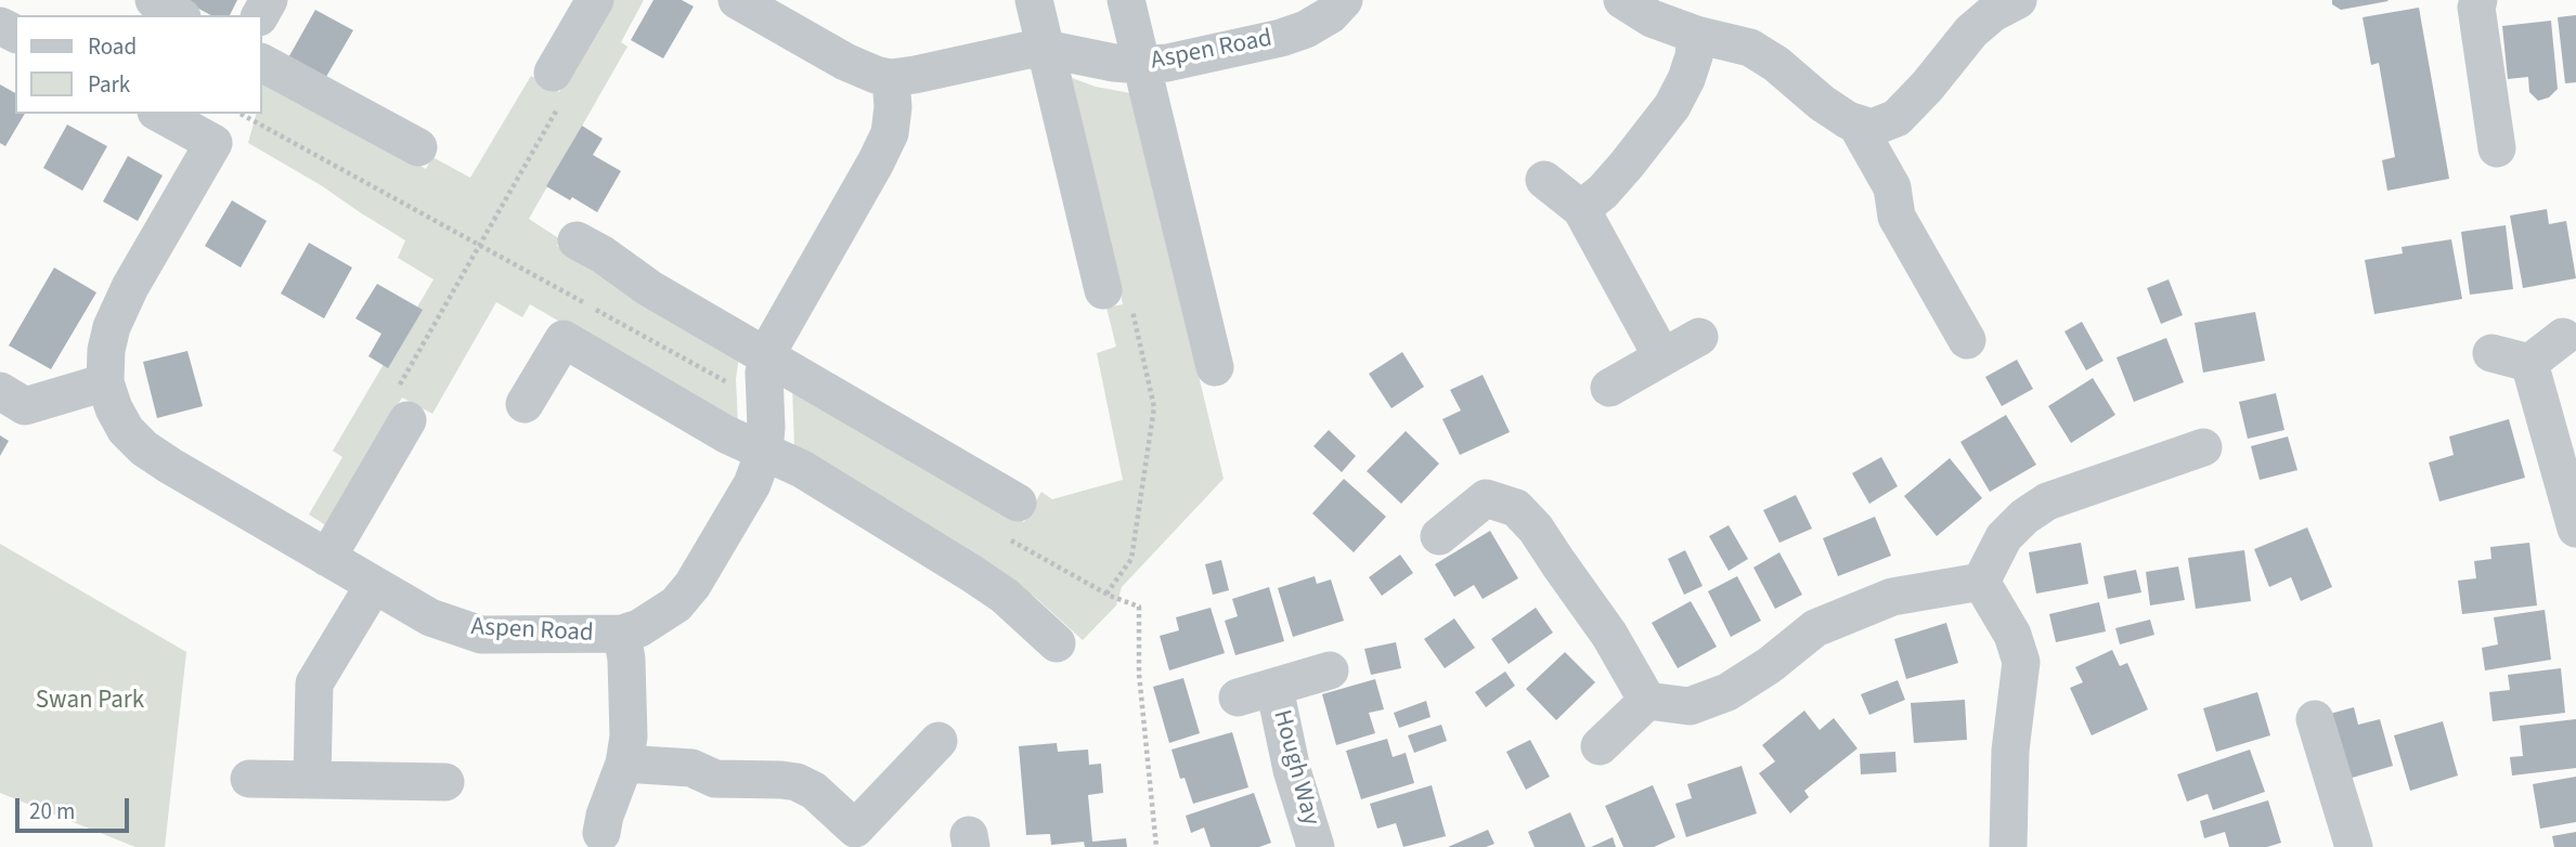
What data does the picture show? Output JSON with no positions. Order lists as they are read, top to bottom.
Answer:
{
  "streets": {
    "street": ["Aspen Road", "Hough Way"]
  },
  "parks": ["Swan Park"],
  "legend": ["Road", "Park"],
  "scale_bar": "20 m"
}
